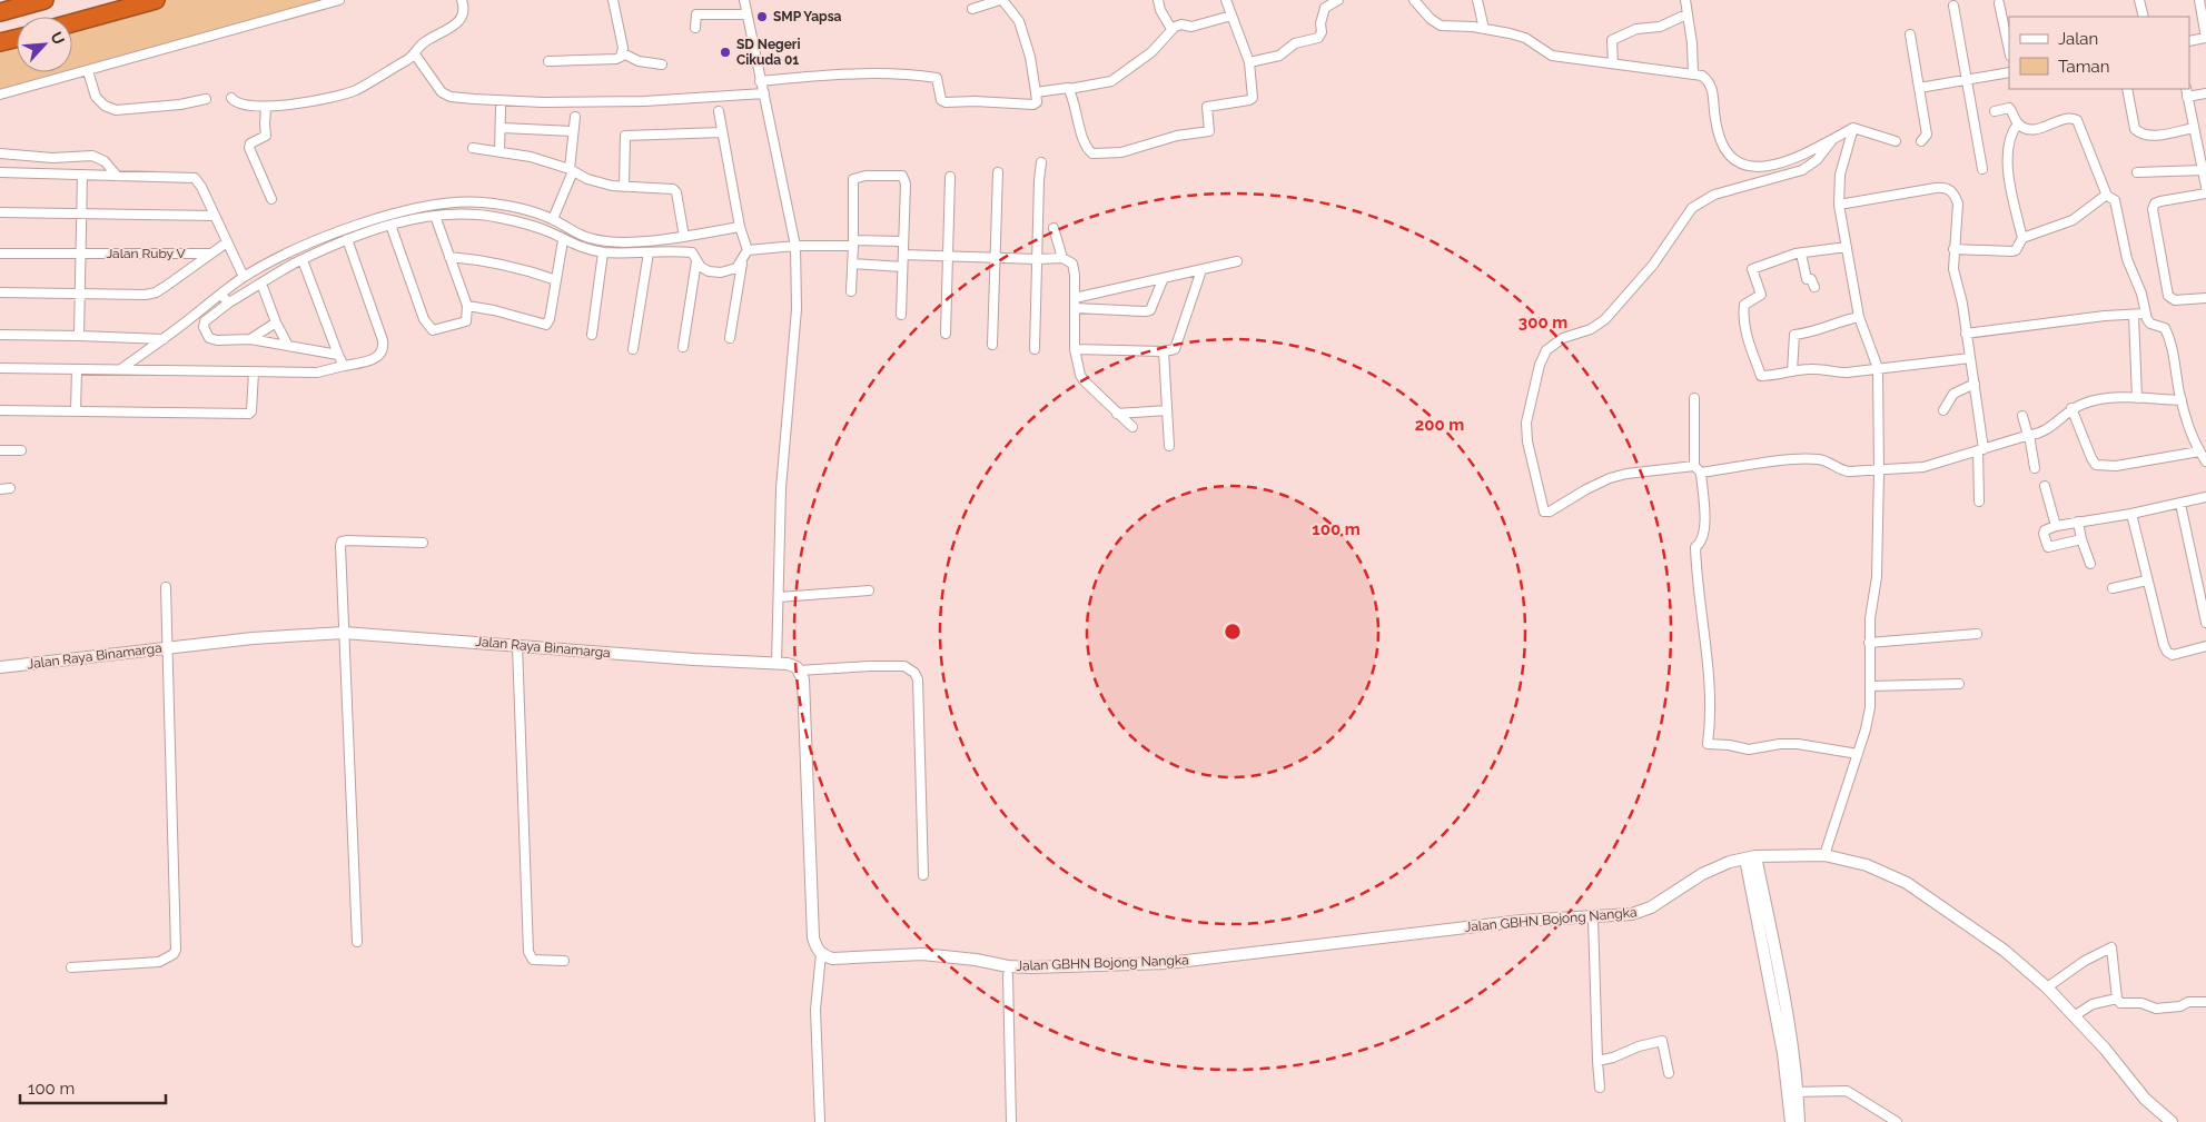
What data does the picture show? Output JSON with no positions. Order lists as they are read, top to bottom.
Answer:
{
  "streets": {
    "street": ["Jalan Ruby V", "Jalan Raya Binamarga", "Jalan GBHN Bojong Nangka"]
  },
  "places": ["SMP Yapsa", "SD Negeri Cikuda 01"],
  "legend": ["Jalan", "Taman"],
  "scale_bar": "100 m",
  "north": "top right",
  "rings": ["300 m", "200 m", "100 m"]
}
